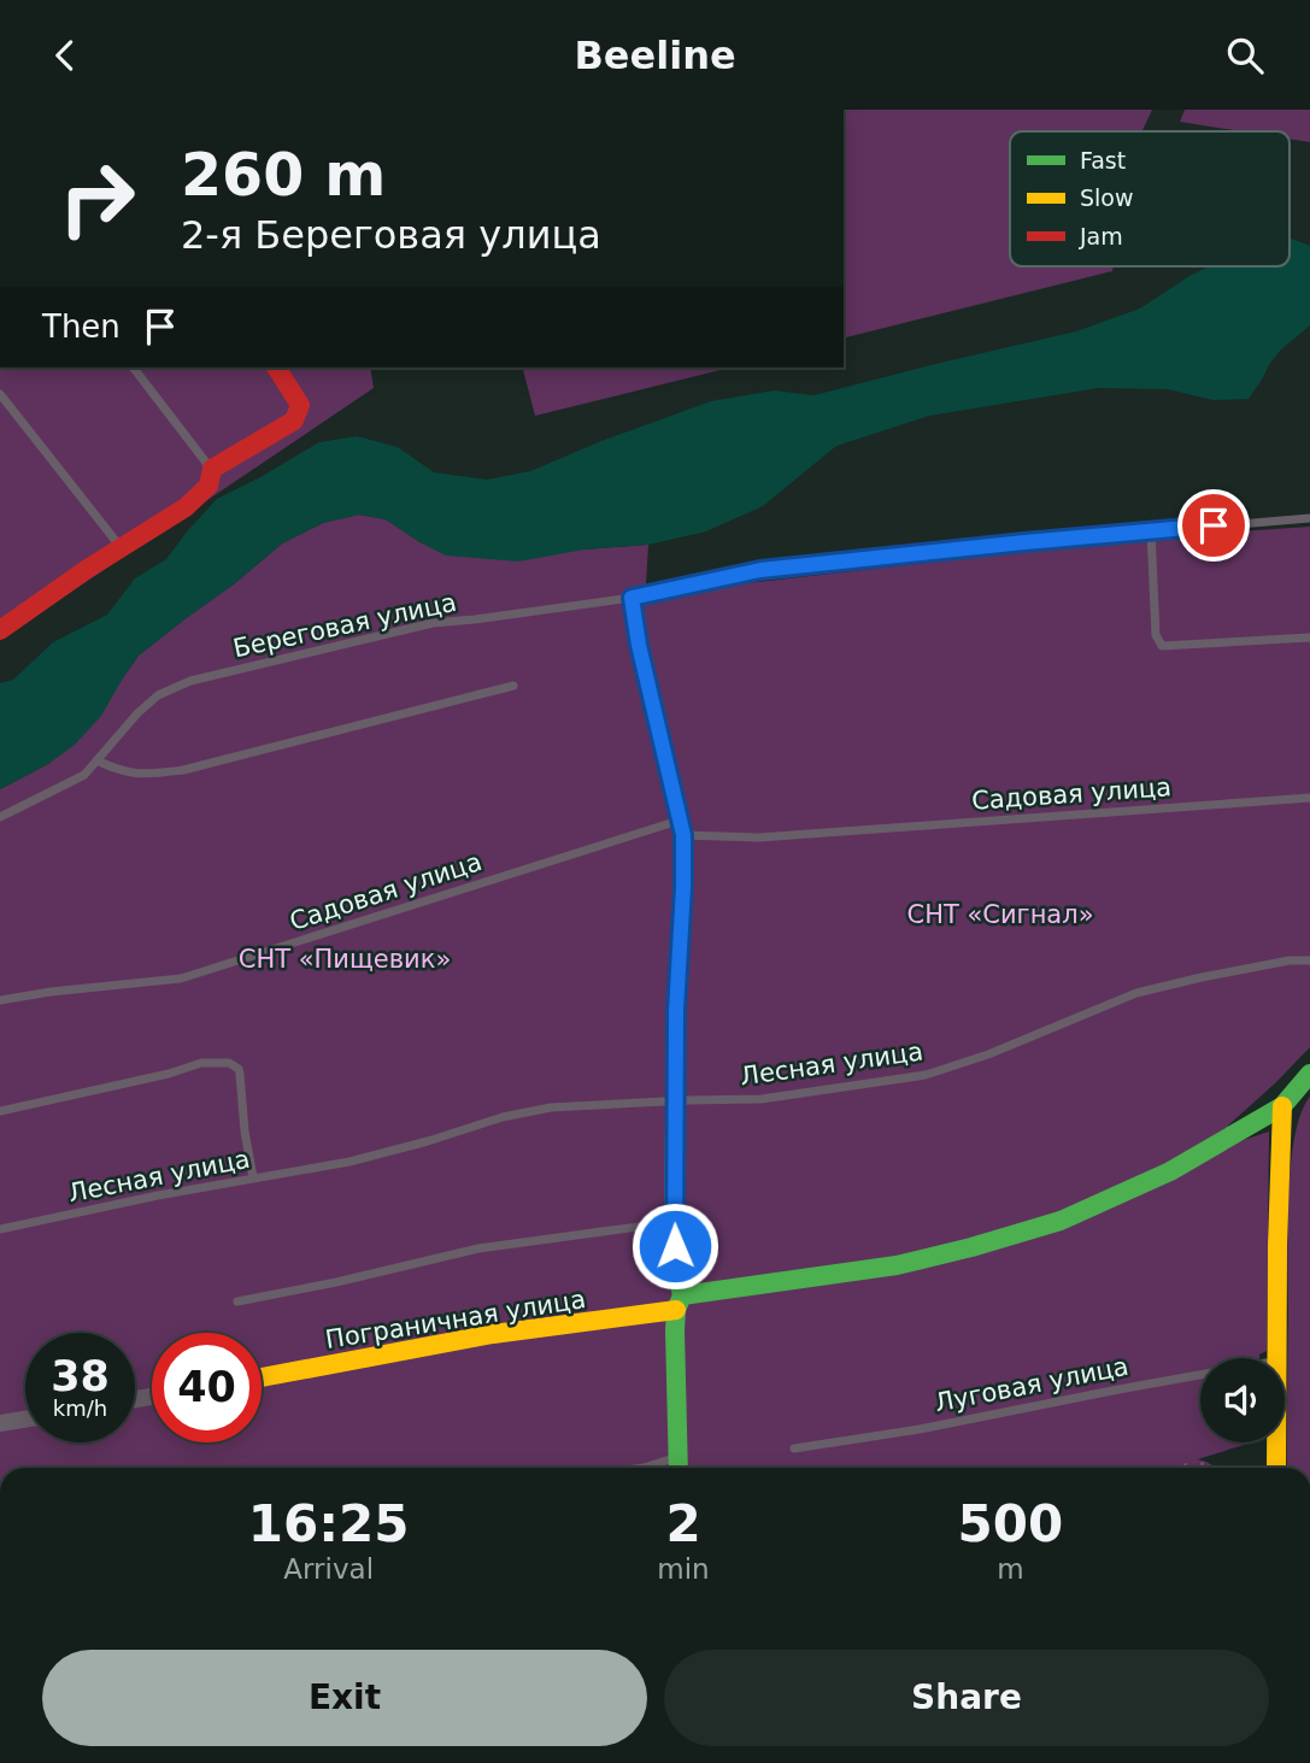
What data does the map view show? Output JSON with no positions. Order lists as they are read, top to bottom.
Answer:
{
  "streets": {
    "street": ["Пограничная улица"],
    "lane": [
      "Береговая улица",
      "Садовая улица",
      "Лесная улица",
      "Луговая улица"
    ]
  },
  "parks": ["СНТ «Сигнал»", "СНТ «Пищевик»"],
  "legend": ["Fast", "Slow", "Jam"],
  "page": {
    "header": "Beeline",
    "turn": ["260 m", "2-я Береговая улица"],
    "then": "Then",
    "speed": "38 km/h",
    "limit": "40",
    "eta": [
      "16:25",
      "Arrival",
      "2",
      "min",
      "500",
      "m"
    ],
    "buttons": ["Exit", "Share"]
  }
}
